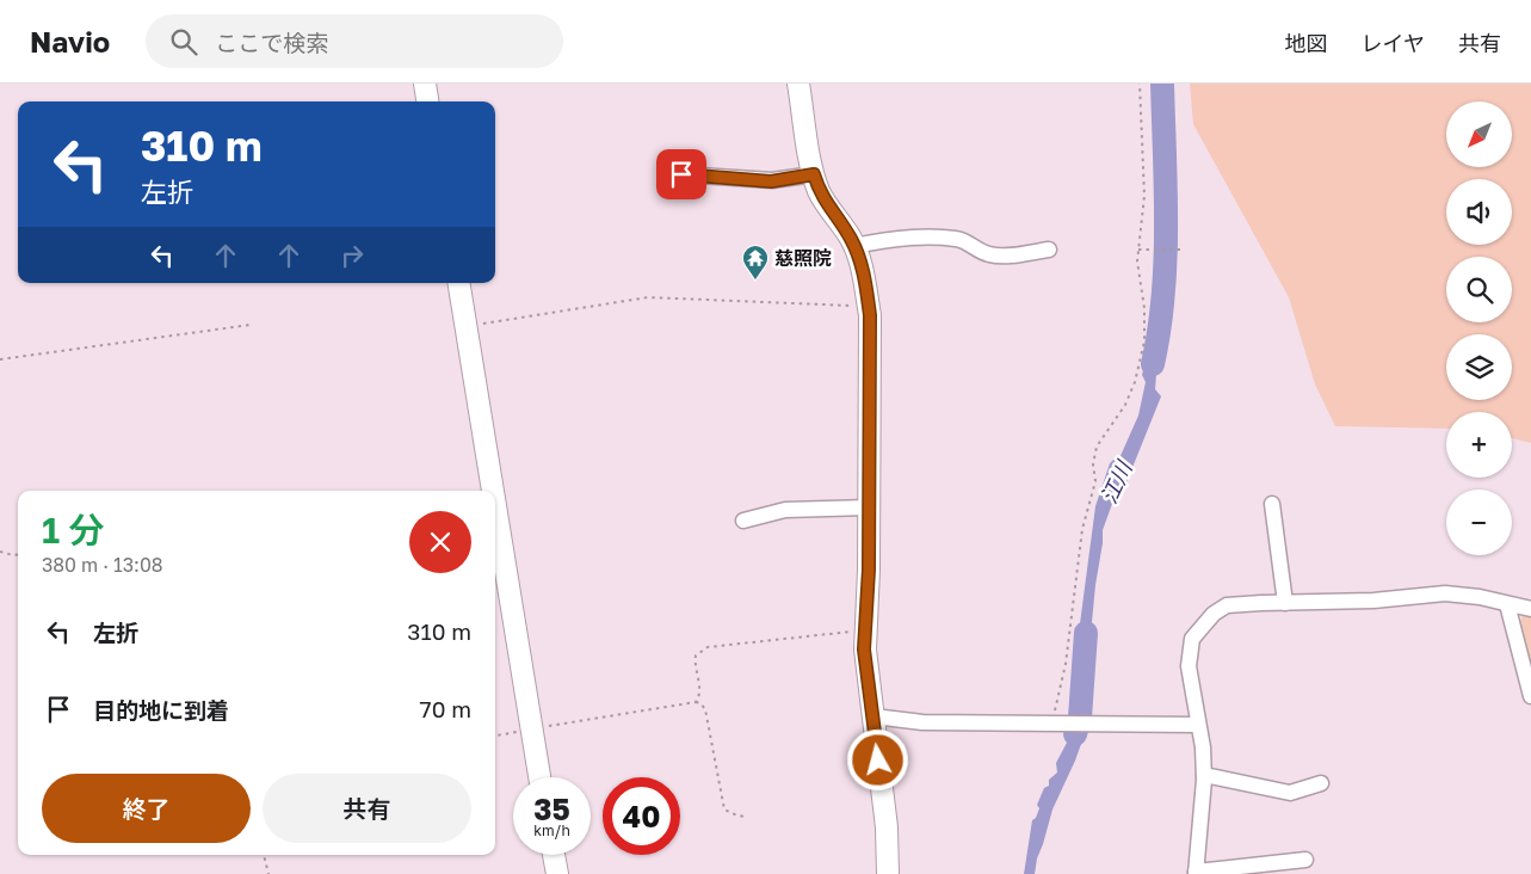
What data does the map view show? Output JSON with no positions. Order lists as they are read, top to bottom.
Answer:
{
  "water": ["江川"],
  "places": {
    "temple": ["慈照院"]
  },
  "north": "bottom left",
  "page": {
    "header": "Navio",
    "search": "ここで検索",
    "nav": ["地図", "レイヤ", "共有"],
    "map_buttons": ["+", "−"],
    "turn": ["310 m", "左折"],
    "heading": ["1 分", "380 m · 13:08"],
    "list": [
      {
        "name": "左折",
        "value": "310 m"
      },
      {
        "name": "目的地に到着",
        "value": "70 m"
      }
    ],
    "buttons": ["終了", "共有"],
    "speed": "35 km/h",
    "limit": "40"
  }
}
